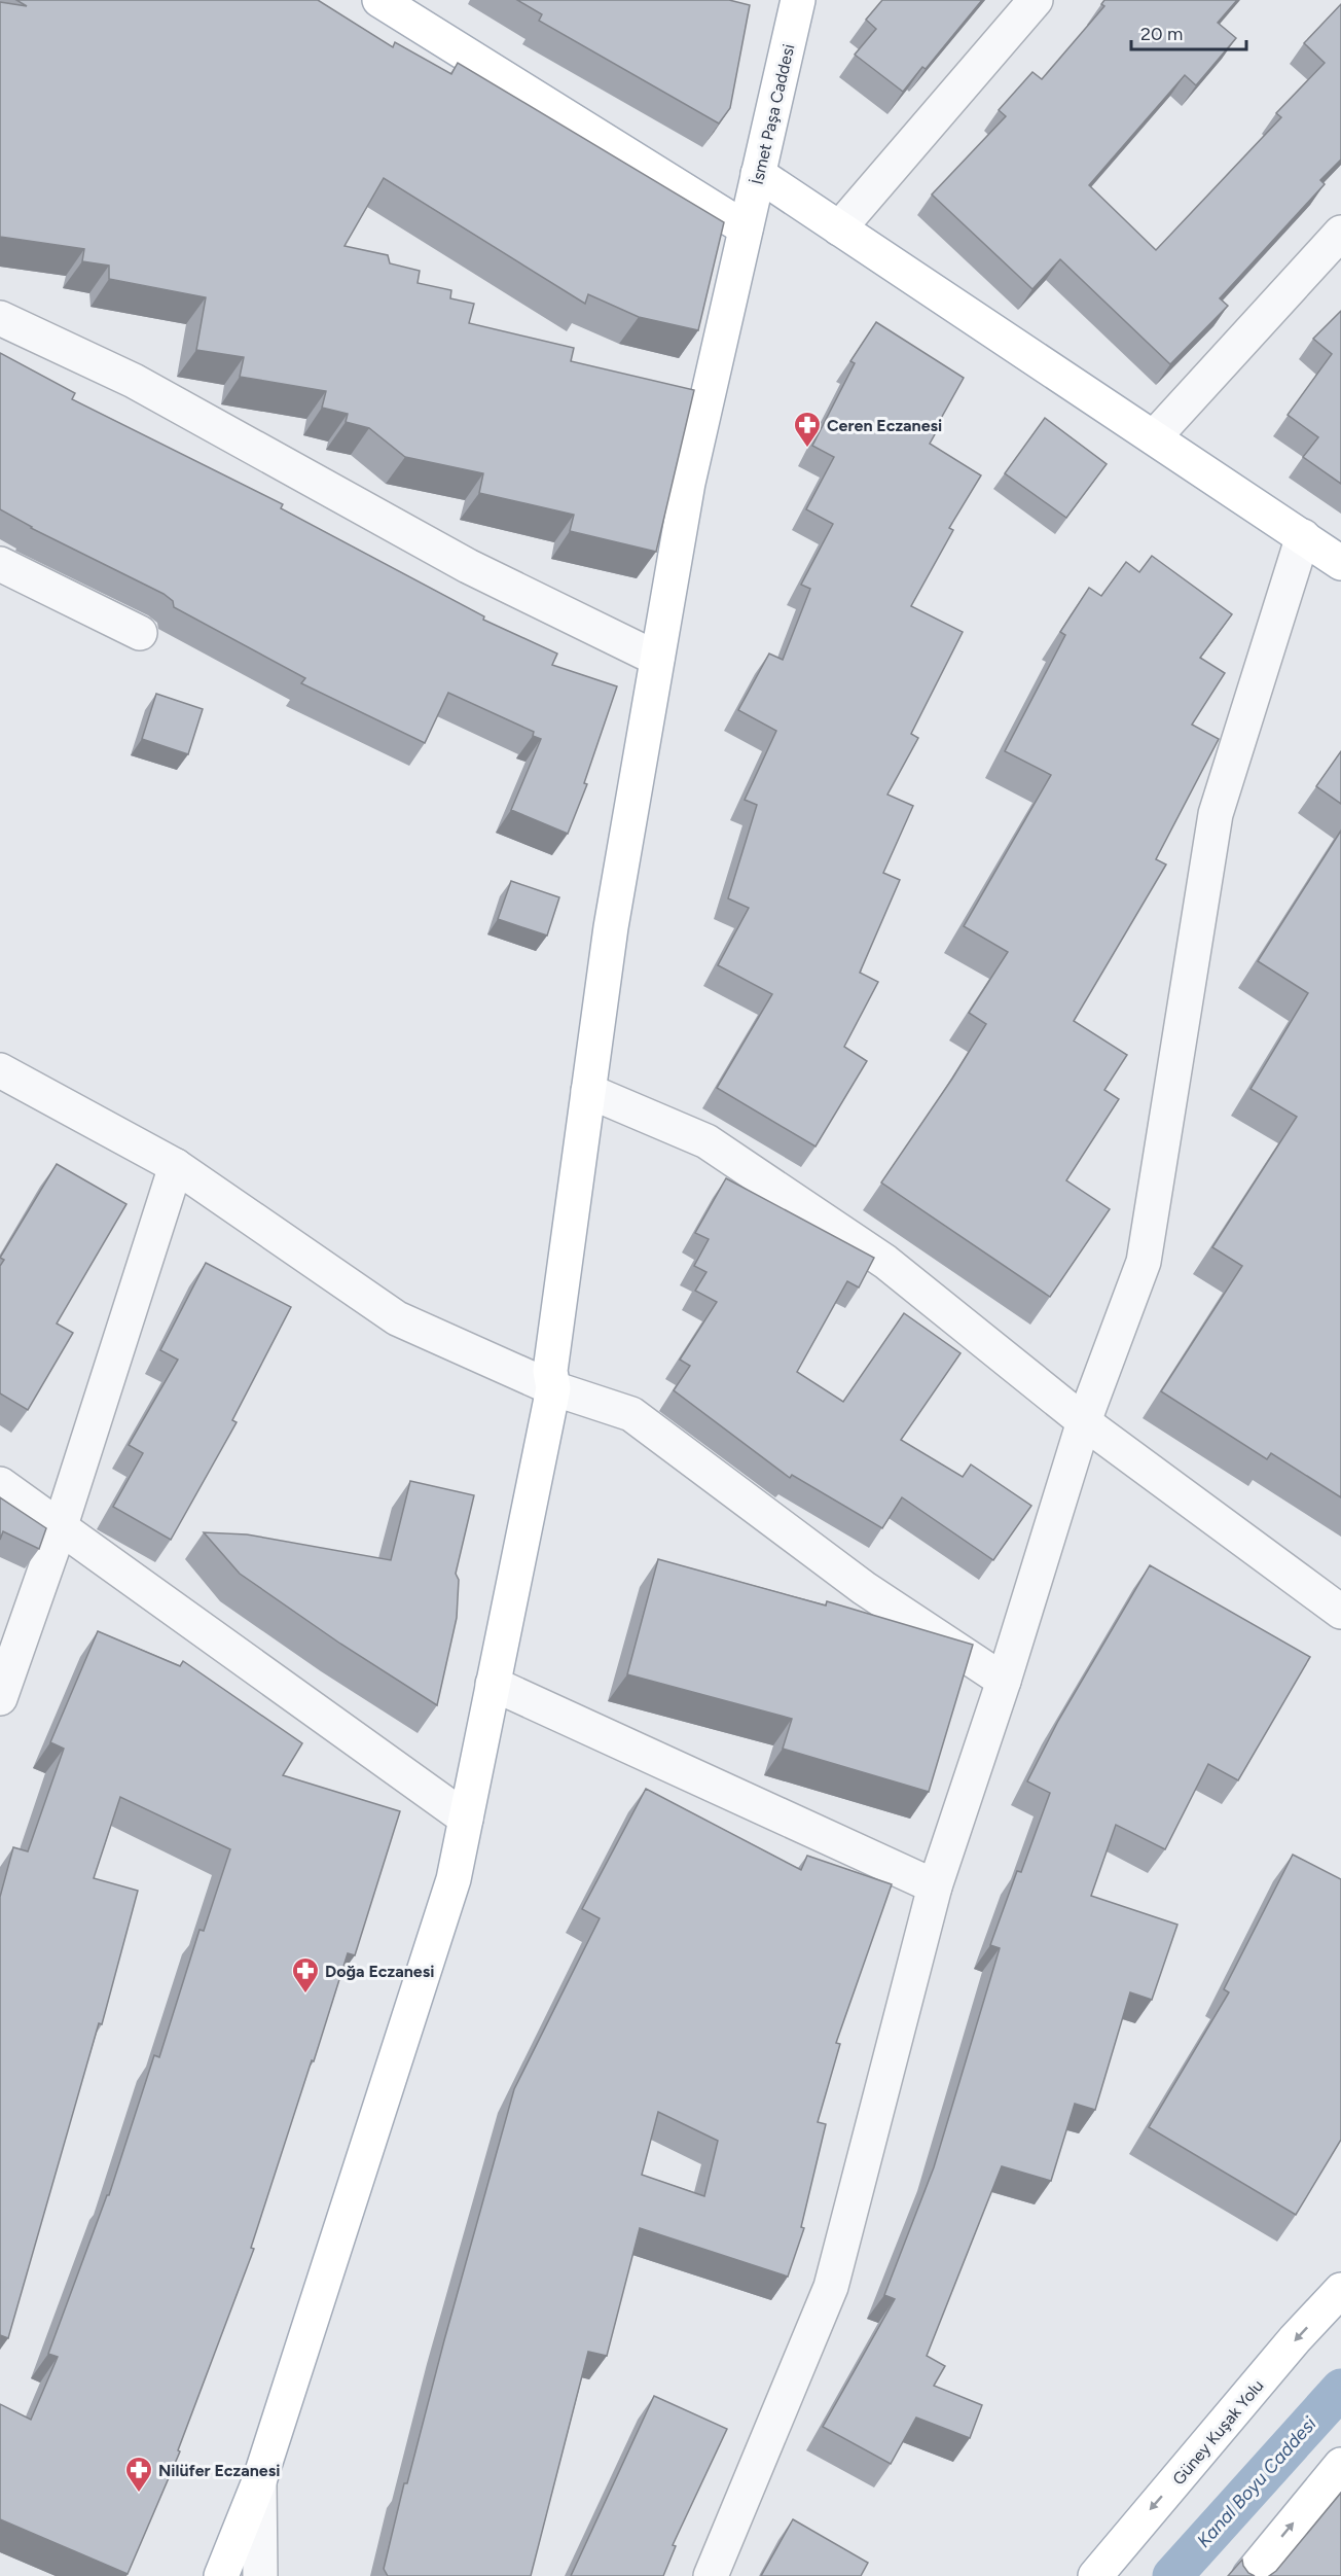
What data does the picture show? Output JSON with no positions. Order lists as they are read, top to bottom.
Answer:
{
  "streets": {
    "main road": ["İsmet Paşa Caddesi", "Güney Kuşak Yolu"]
  },
  "water": ["Kanal Boyu Caddesi"],
  "places": {
    "pharmacy": ["Ceren Eczanesi", "Doğa Eczanesi", "Nilüfer Eczanesi"]
  },
  "scale_bar": "20 m"
}
